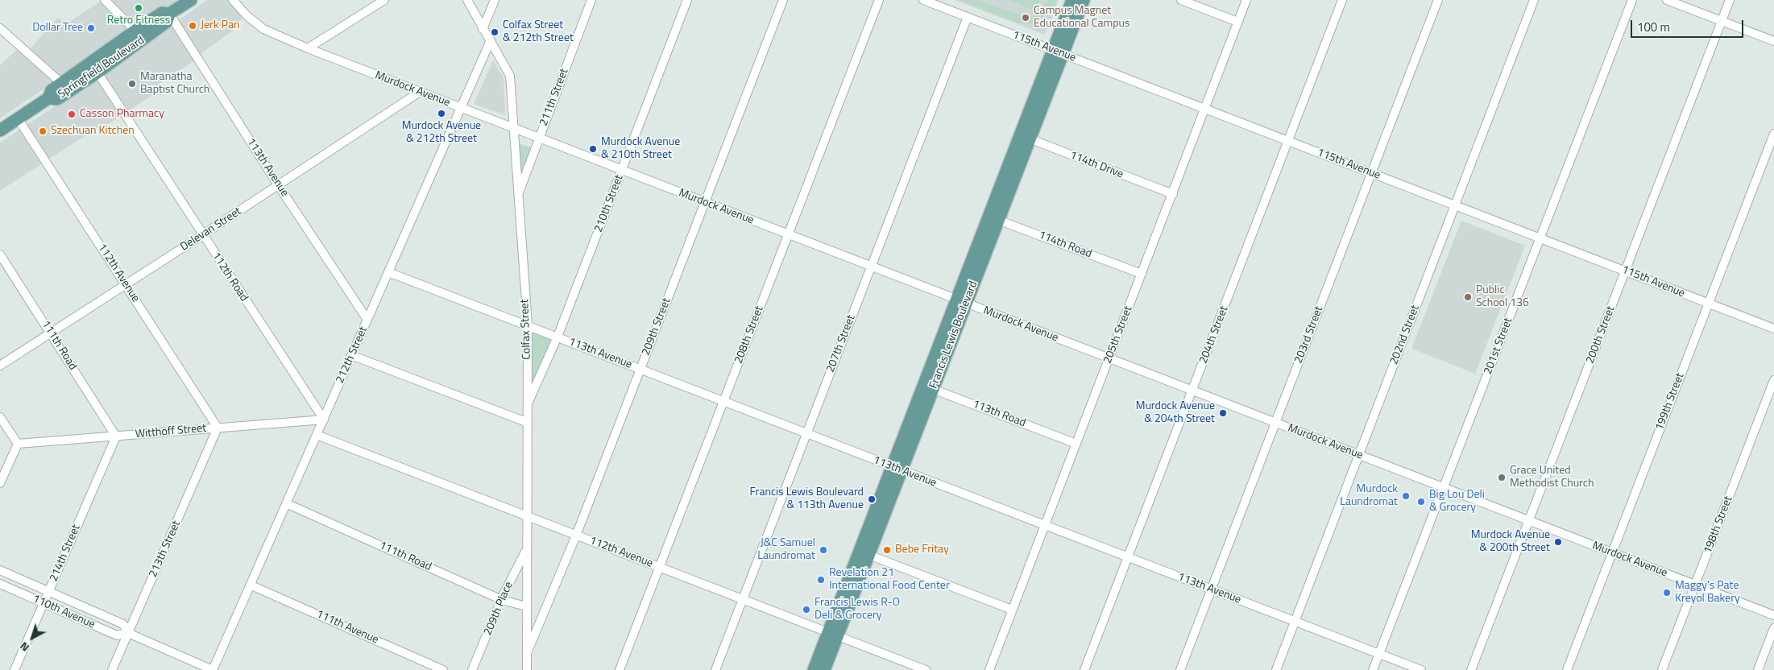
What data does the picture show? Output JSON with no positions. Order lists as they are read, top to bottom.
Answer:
{
  "streets": {
    "main road": ["Springfield Boulevard", "Francis Lewis Boulevard"],
    "street": [
      "115th Avenue",
      "Murdock Avenue",
      "211th Street",
      "114th Drive",
      "113th Avenue",
      "210th Street",
      "Delevan Street",
      "114th Road",
      "112th Avenue",
      "112th Road",
      "209th Street",
      "Colfax Street",
      "208th Street",
      "205th Street",
      "204th Street",
      "203rd Street",
      "202nd Street",
      "200th Street",
      "207th Street",
      "111th Road",
      "201st Street",
      "212th Street",
      "199th Street",
      "113th Road",
      "Witthoff Street",
      "198th Street",
      "213th Street",
      "214th Street",
      "209th Place",
      "110th Avenue",
      "111th Avenue"
    ]
  },
  "crossings": [
    ["115th Avenue", "Francis Lewis Boulevard"],
    ["115th Avenue", "205th Street"],
    ["115th Avenue", "204th Street"],
    ["115th Avenue", "203rd Street"],
    ["115th Avenue", "202nd Street"],
    ["115th Avenue", "200th Street"],
    ["115th Avenue", "207th Street"],
    ["115th Avenue", "201st Street"],
    ["115th Avenue", "199th Street"],
    ["Springfield Boulevard", "113th Avenue"],
    ["Springfield Boulevard", "112th Avenue"],
    ["Springfield Boulevard", "112th Road"],
    ["Murdock Avenue", "211th Street"],
    ["Murdock Avenue", "210th Street"],
    ["Murdock Avenue", "Delevan Street"],
    ["Murdock Avenue", "209th Street"],
    ["Murdock Avenue", "Colfax Street"],
    ["Murdock Avenue", "208th Street"],
    ["Murdock Avenue", "Francis Lewis Boulevard"],
    ["Murdock Avenue", "205th Street"],
    ["Murdock Avenue", "204th Street"],
    ["Murdock Avenue", "203rd Street"],
    ["Murdock Avenue", "202nd Street"],
    ["Murdock Avenue", "200th Street"],
    ["Murdock Avenue", "207th Street"],
    ["Murdock Avenue", "201st Street"],
    ["Murdock Avenue", "212th Street"],
    ["Murdock Avenue", "199th Street"],
    ["Murdock Avenue", "198th Street"],
    ["211th Street", "Colfax Street"],
    ["114th Drive", "Francis Lewis Boulevard"],
    ["114th Drive", "205th Street"],
    ["113th Avenue", "210th Street"],
    ["113th Avenue", "Delevan Street"],
    ["113th Avenue", "209th Street"],
    ["113th Avenue", "Colfax Street"],
    ["113th Avenue", "208th Street"],
    ["113th Avenue", "Francis Lewis Boulevard"],
    ["113th Avenue", "205th Street"],
    ["113th Avenue", "204th Street"],
    ["113th Avenue", "203rd Street"],
    ["113th Avenue", "202nd Street"],
    ["113th Avenue", "207th Street"],
    ["113th Avenue", "201st Street"],
    ["113th Avenue", "212th Street"],
    ["210th Street", "Colfax Street"],
    ["Delevan Street", "112th Avenue"],
    ["Delevan Street", "112th Road"],
    ["Delevan Street", "111th Road"],
    ["114th Road", "Francis Lewis Boulevard"],
    ["114th Road", "205th Street"],
    ["112th Avenue", "209th Street"],
    ["112th Avenue", "Colfax Street"],
    ["112th Avenue", "208th Street"],
    ["112th Avenue", "Francis Lewis Boulevard"],
    ["112th Avenue", "207th Street"],
    ["112th Avenue", "212th Street"],
    ["112th Avenue", "Witthoff Street"],
    ["112th Avenue", "213th Street"],
    ["112th Road", "212th Street"],
    ["112th Road", "Witthoff Street"],
    ["209th Street", "Colfax Street"],
    ["Colfax Street", "111th Road"],
    ["Colfax Street", "212th Street"],
    ["Colfax Street", "209th Place"],
    ["Francis Lewis Boulevard", "113th Road"],
    ["205th Street", "113th Road"],
    ["111th Road", "212th Street"],
    ["111th Road", "Witthoff Street"],
    ["111th Road", "214th Street"],
    ["111th Road", "209th Place"],
    ["212th Street", "Witthoff Street"],
    ["212th Street", "110th Avenue"],
    ["212th Street", "111th Avenue"],
    ["Witthoff Street", "213th Street"],
    ["Witthoff Street", "214th Street"],
    ["213th Street", "110th Avenue"],
    ["214th Street", "110th Avenue"]
  ],
  "places": [
    "Retro Fitness",
    "Campus Magnet Educational Campus",
    "Jerk Pan",
    "Dollar Tree",
    "Colfax Street & 212th Street",
    "Maranatha Baptist Church",
    "Murdock Avenue & 212th Street",
    "Casson Pharmacy",
    "Szechuan Kitchen",
    "Murdock Avenue & 210th Street",
    "Public School 136",
    "Murdock Avenue & 204th Street",
    "Grace United Methodist Church",
    "Murdock Laundromat",
    "Francis Lewis Boulevard & 113th Avenue",
    "Big Lou Deli & Grocery",
    "Murdock Avenue & 200th Street",
    "J&C Samuel Laundromat",
    "Bebe Fritay",
    "Revelation 21 International Food Center",
    "Maggy's Pate Kreyol Bakery",
    "Francis Lewis R-O Deli & Grocery"
  ],
  "scale_bar": "100 m",
  "north": "bottom left"
}
